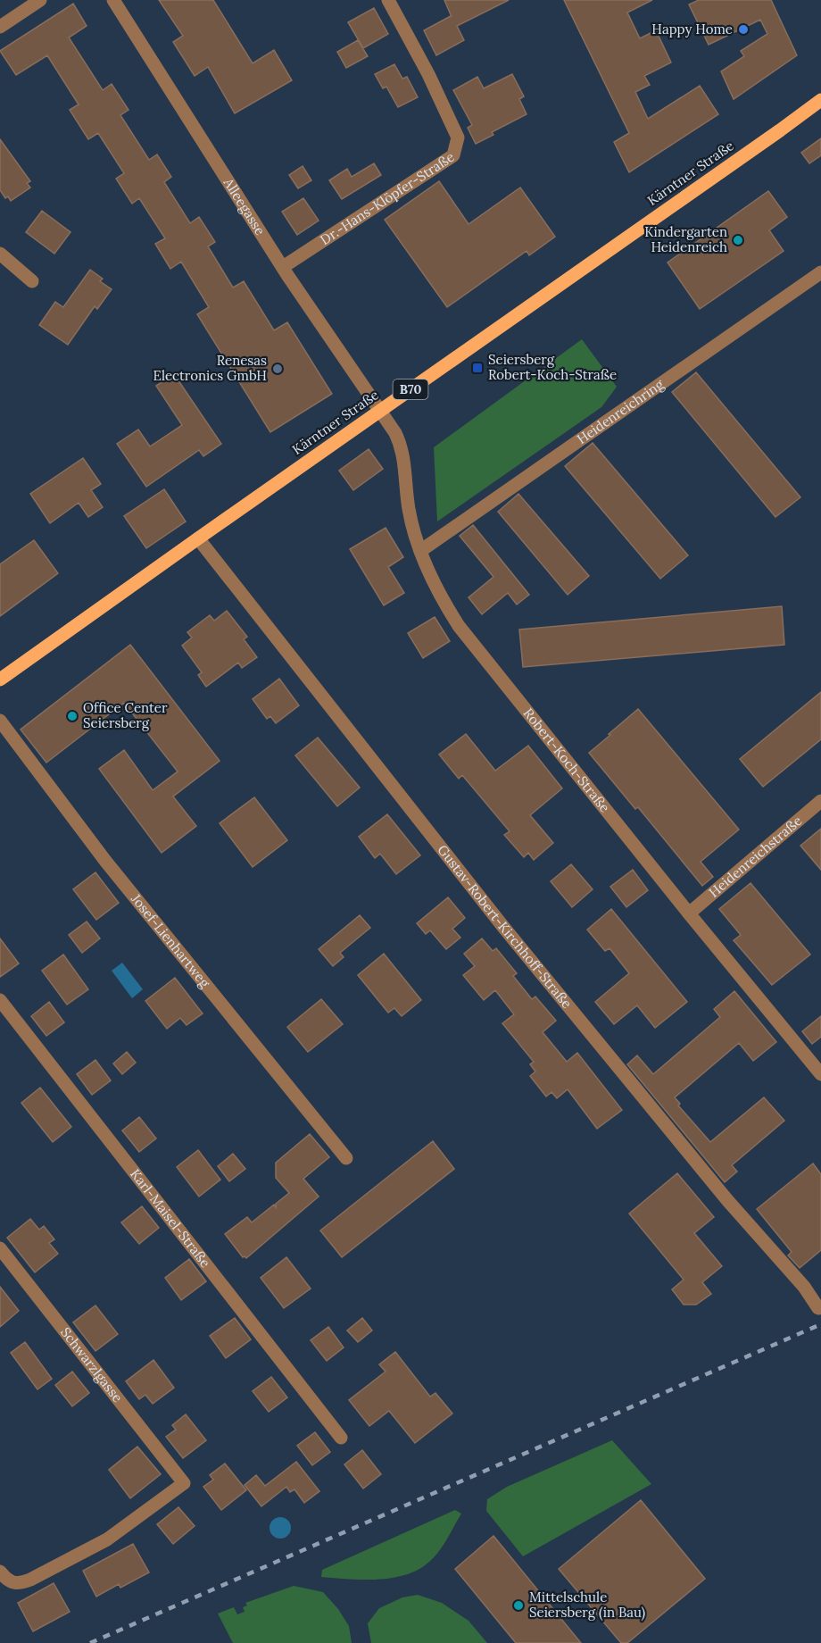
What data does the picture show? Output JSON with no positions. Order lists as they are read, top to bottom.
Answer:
{
  "streets": {
    "main road": ["Kärntner Straße", "B70"],
    "street": [
      "Dr.-Hans-Klöpfer-Straße",
      "Alleegasse",
      "Heidenreichring",
      "Robert-Koch-Straße",
      "Heidenreichstraße",
      "Gustav-Robert-Kirchhoff-Straße",
      "Josef-Lienhartweg",
      "Karl-Maisel-Straße",
      "Schwarzlgasse"
    ]
  },
  "crossings": [
    ["Kärntner Straße", "Alleegasse"],
    ["Kärntner Straße", "Robert-Koch-Straße"],
    ["Kärntner Straße", "Gustav-Robert-Kirchhoff-Straße"],
    ["Dr.-Hans-Klöpfer-Straße", "Alleegasse"],
    ["Alleegasse", "Robert-Koch-Straße"],
    ["Heidenreichring", "Robert-Koch-Straße"],
    ["Robert-Koch-Straße", "Heidenreichstraße"]
  ],
  "places": {
    "other": [
      "Happy Home",
      "Kindergarten Heidenreich",
      "Renesas Electronics GmbH",
      "Office Center Seiersberg",
      "Mittelschule Seiersberg (in Bau)"
    ],
    "transit": ["Seiersberg Robert-Koch-Straße"]
  }
}
